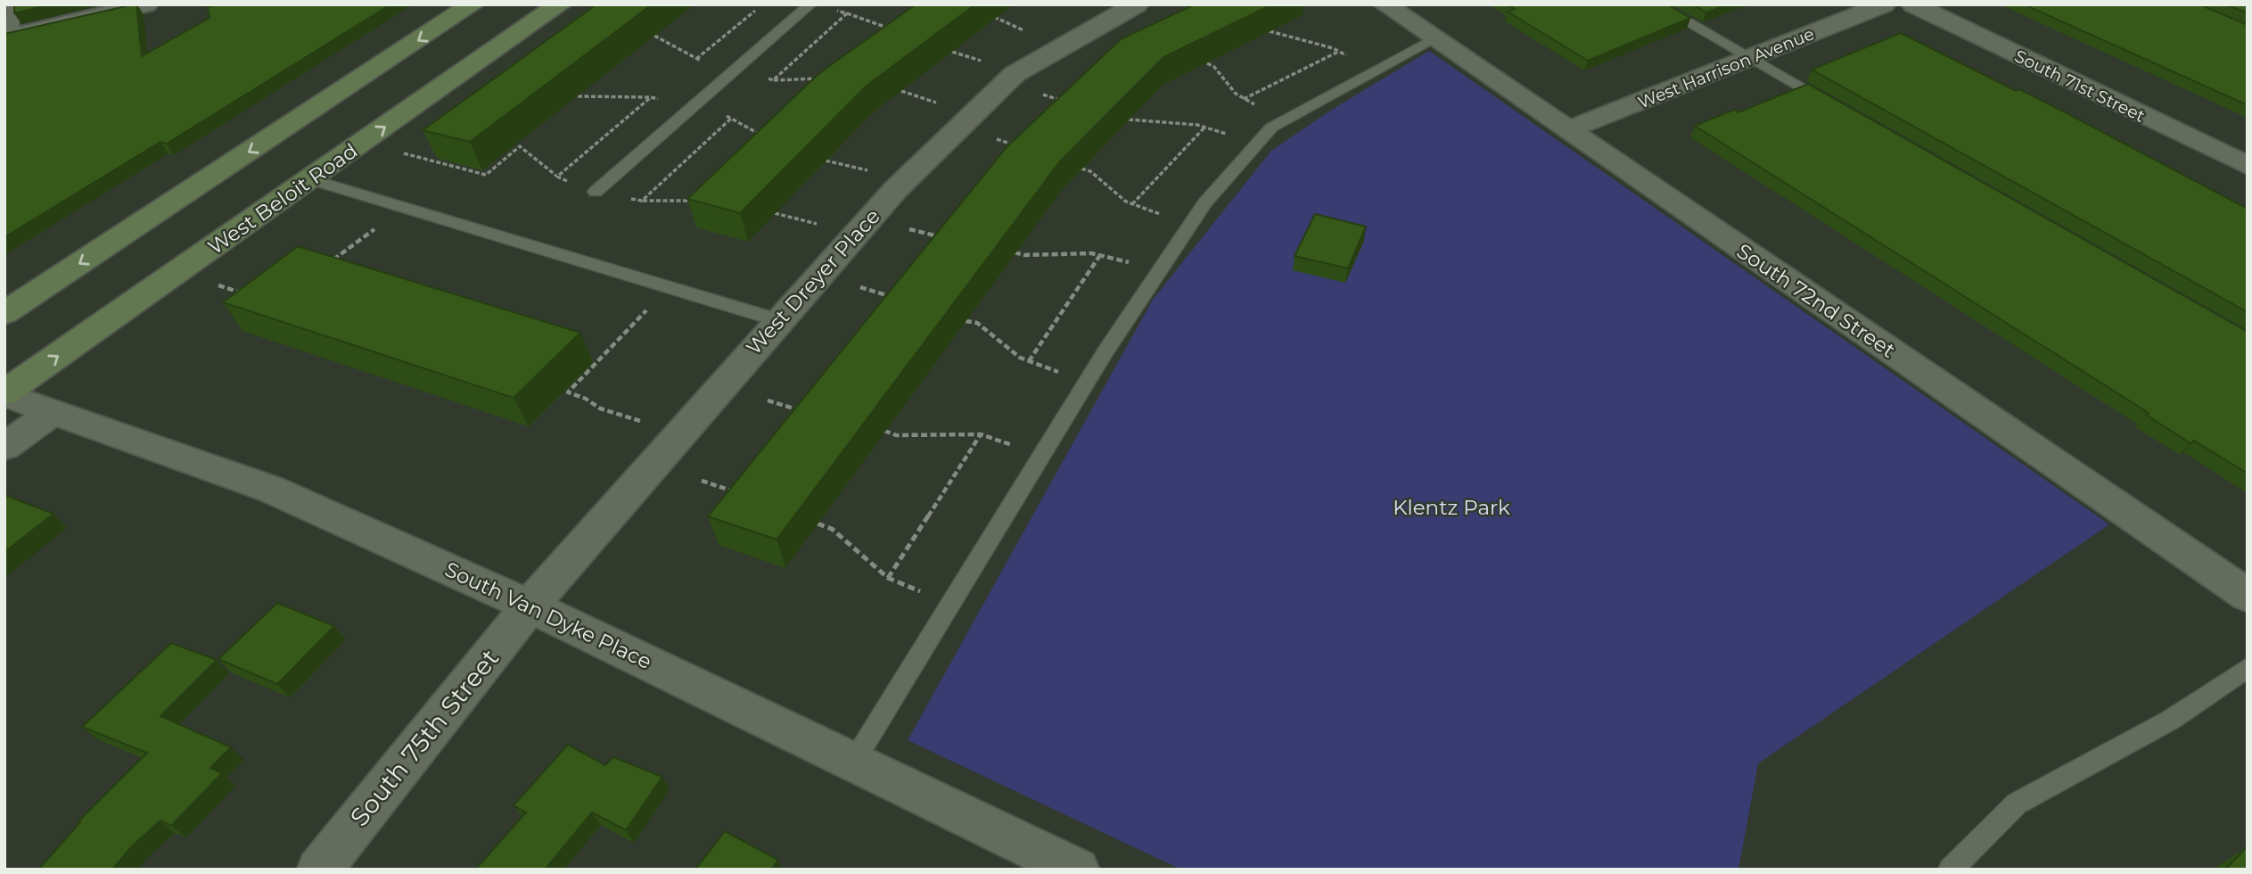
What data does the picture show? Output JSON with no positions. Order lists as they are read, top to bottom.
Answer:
{
  "streets": {
    "main road": ["West Beloit Road"],
    "street": [
      "West Harrison Avenue",
      "South 71st Street",
      "West Dreyer Place",
      "South 72nd Street",
      "South Van Dyke Place",
      "South 75th Street"
    ]
  },
  "crossings": [
    ["West Harrison Avenue", "South 72nd Street"],
    ["West Beloit Road", "South Van Dyke Place"],
    ["West Dreyer Place", "South Van Dyke Place"],
    ["West Dreyer Place", "South 75th Street"],
    ["South Van Dyke Place", "South 75th Street"]
  ],
  "parks": ["Klentz Park"]
}
